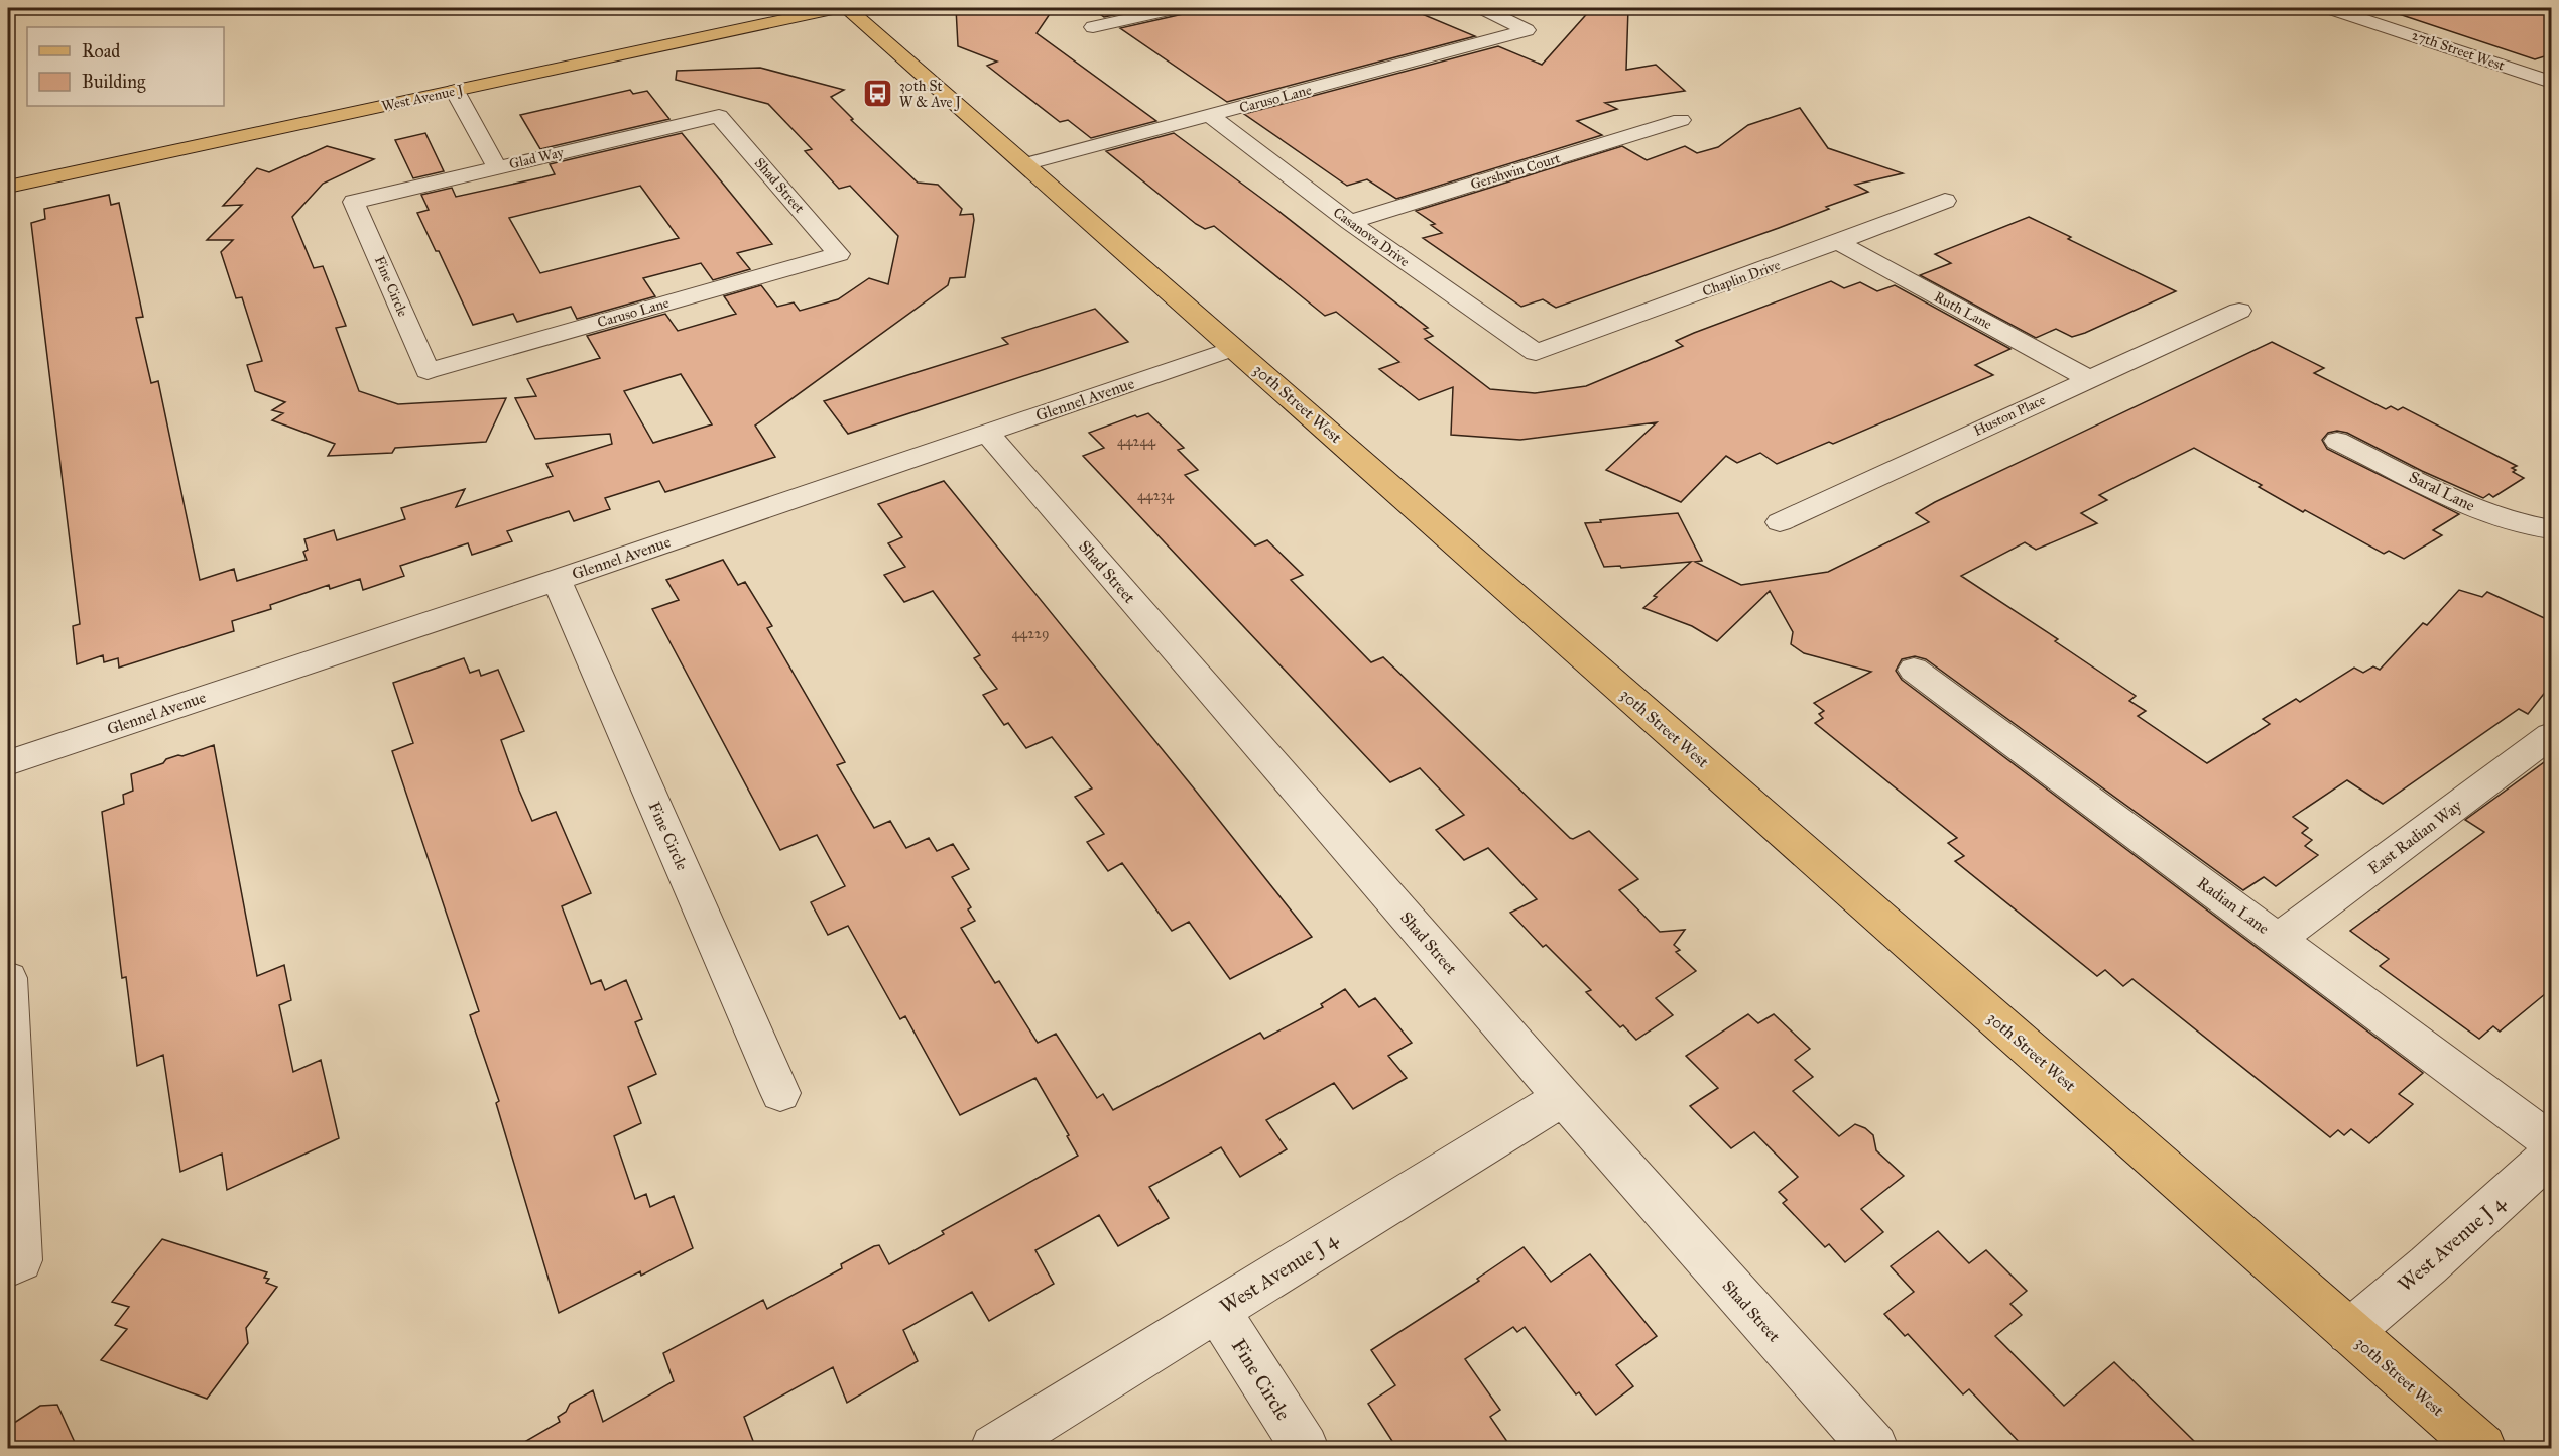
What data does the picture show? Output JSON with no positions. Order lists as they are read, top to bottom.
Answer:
{
  "streets": {
    "main road": ["West Avenue J", "30th Street West"],
    "street": [
      "27th Street West",
      "Caruso Lane",
      "Glad Way",
      "Gershwin Court",
      "Shad Street",
      "Casanova Drive",
      "Chaplin Drive",
      "Fine Circle",
      "Ruth Lane",
      "Glennel Avenue",
      "Huston Place",
      "Saral Lane",
      "East Radian Way",
      "Radian Lane",
      "West Avenue J 4"
    ]
  },
  "crossings": [
    ["Caruso Lane", "Shad Street"],
    ["Caruso Lane", "Casanova Drive"],
    ["Caruso Lane", "Fine Circle"],
    ["Caruso Lane", "30th Street West"],
    ["Glad Way", "Shad Street"],
    ["Glad Way", "Fine Circle"],
    ["Gershwin Court", "Casanova Drive"],
    ["Shad Street", "Glennel Avenue"],
    ["Shad Street", "West Avenue J 4"],
    ["Casanova Drive", "Chaplin Drive"],
    ["Chaplin Drive", "Ruth Lane"],
    ["Fine Circle", "Glennel Avenue"],
    ["Fine Circle", "West Avenue J 4"],
    ["Ruth Lane", "Huston Place"],
    ["Glennel Avenue", "30th Street West"],
    ["30th Street West", "West Avenue J 4"],
    ["East Radian Way", "Radian Lane"]
  ],
  "places": {
    "bus stop": ["30th St W & Ave J"]
  },
  "house_numbers": ["44244", "44234", "44229"],
  "legend": ["Road", "Building"]
}
